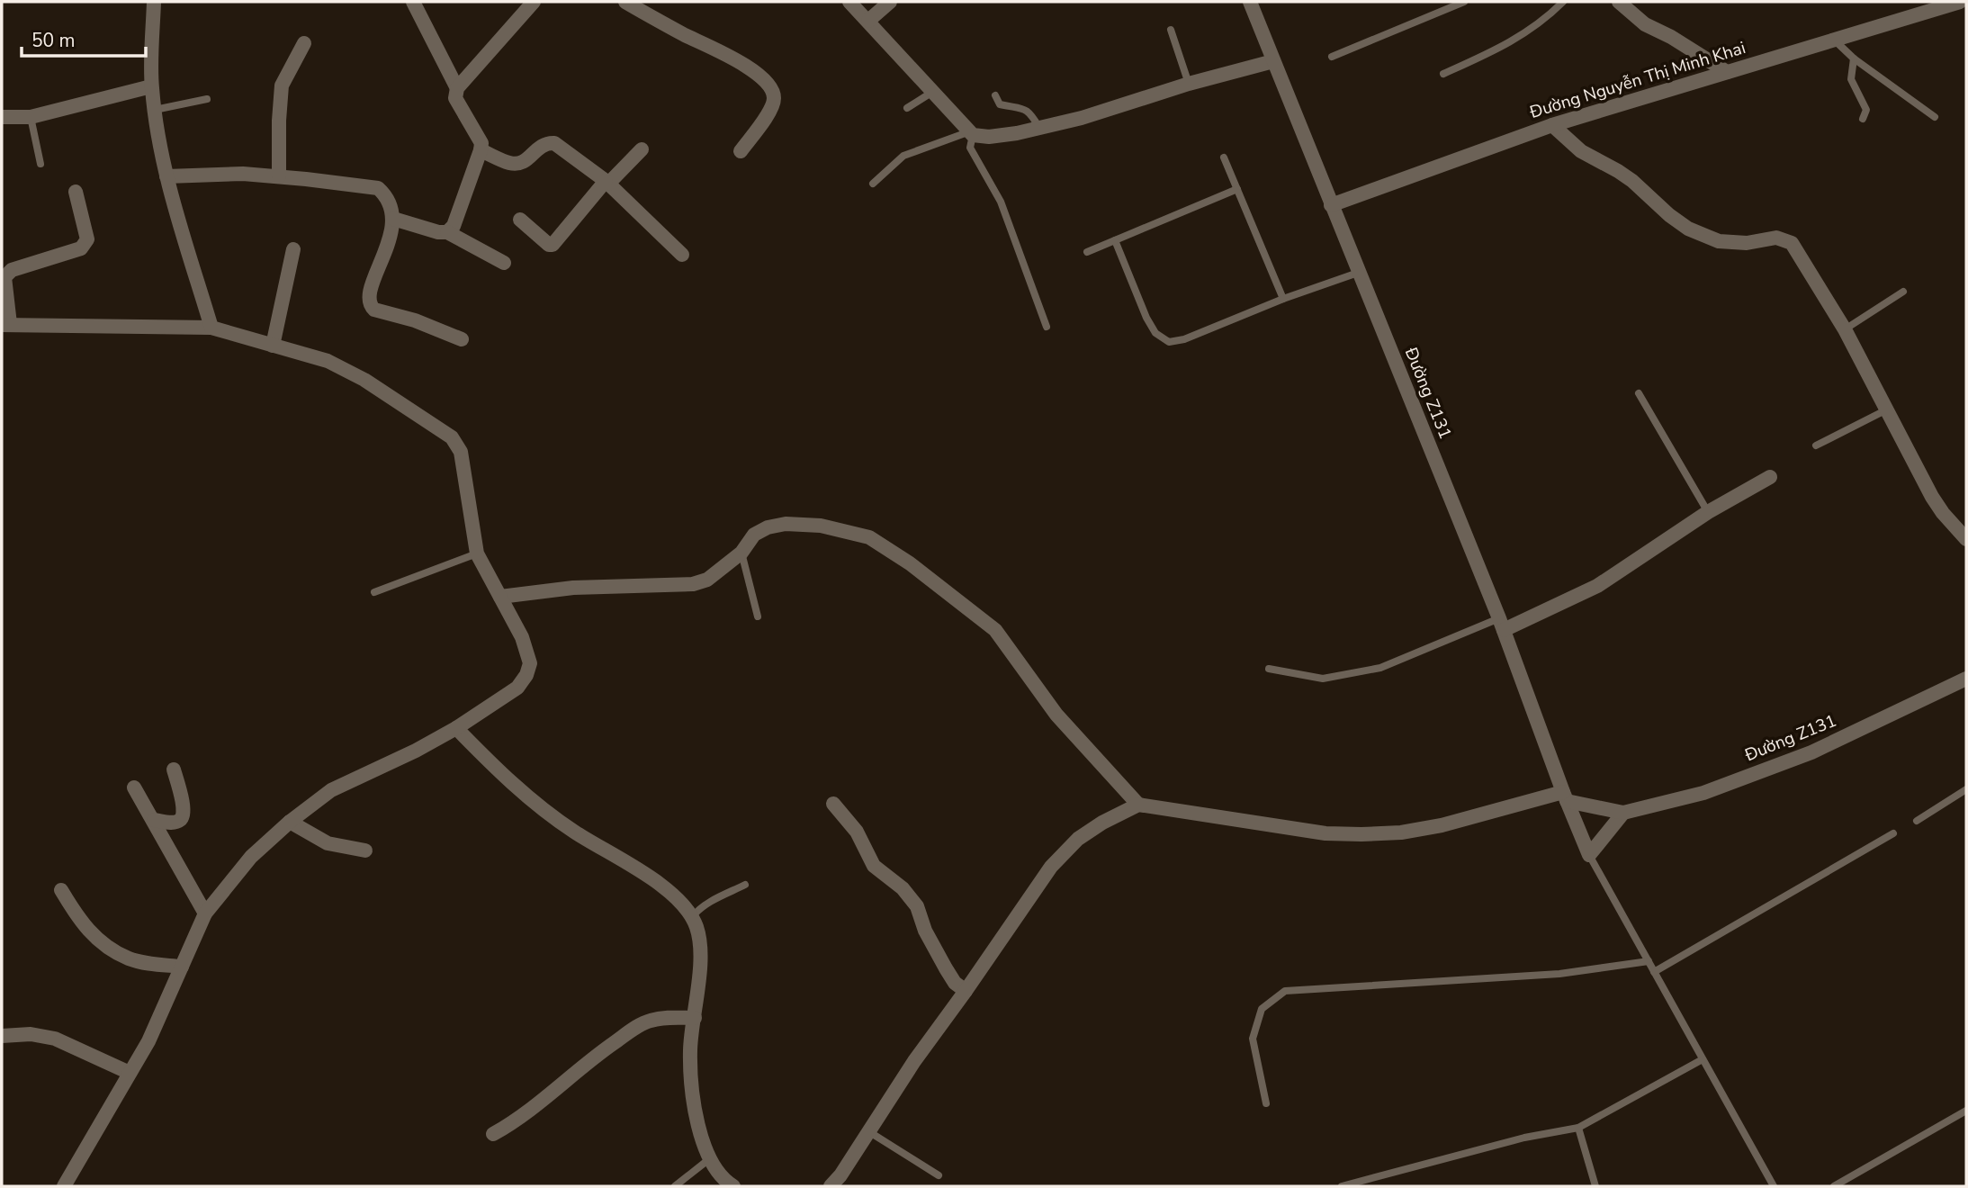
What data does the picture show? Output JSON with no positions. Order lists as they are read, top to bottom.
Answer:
{
  "streets": {
    "street": ["Đường Nguyễn Thị Minh Khai", "Đường Z131"]
  },
  "crossings": [
    ["Đường Nguyễn Thị Minh Khai", "Đường Z131"]
  ],
  "scale_bar": "50 m"
}
